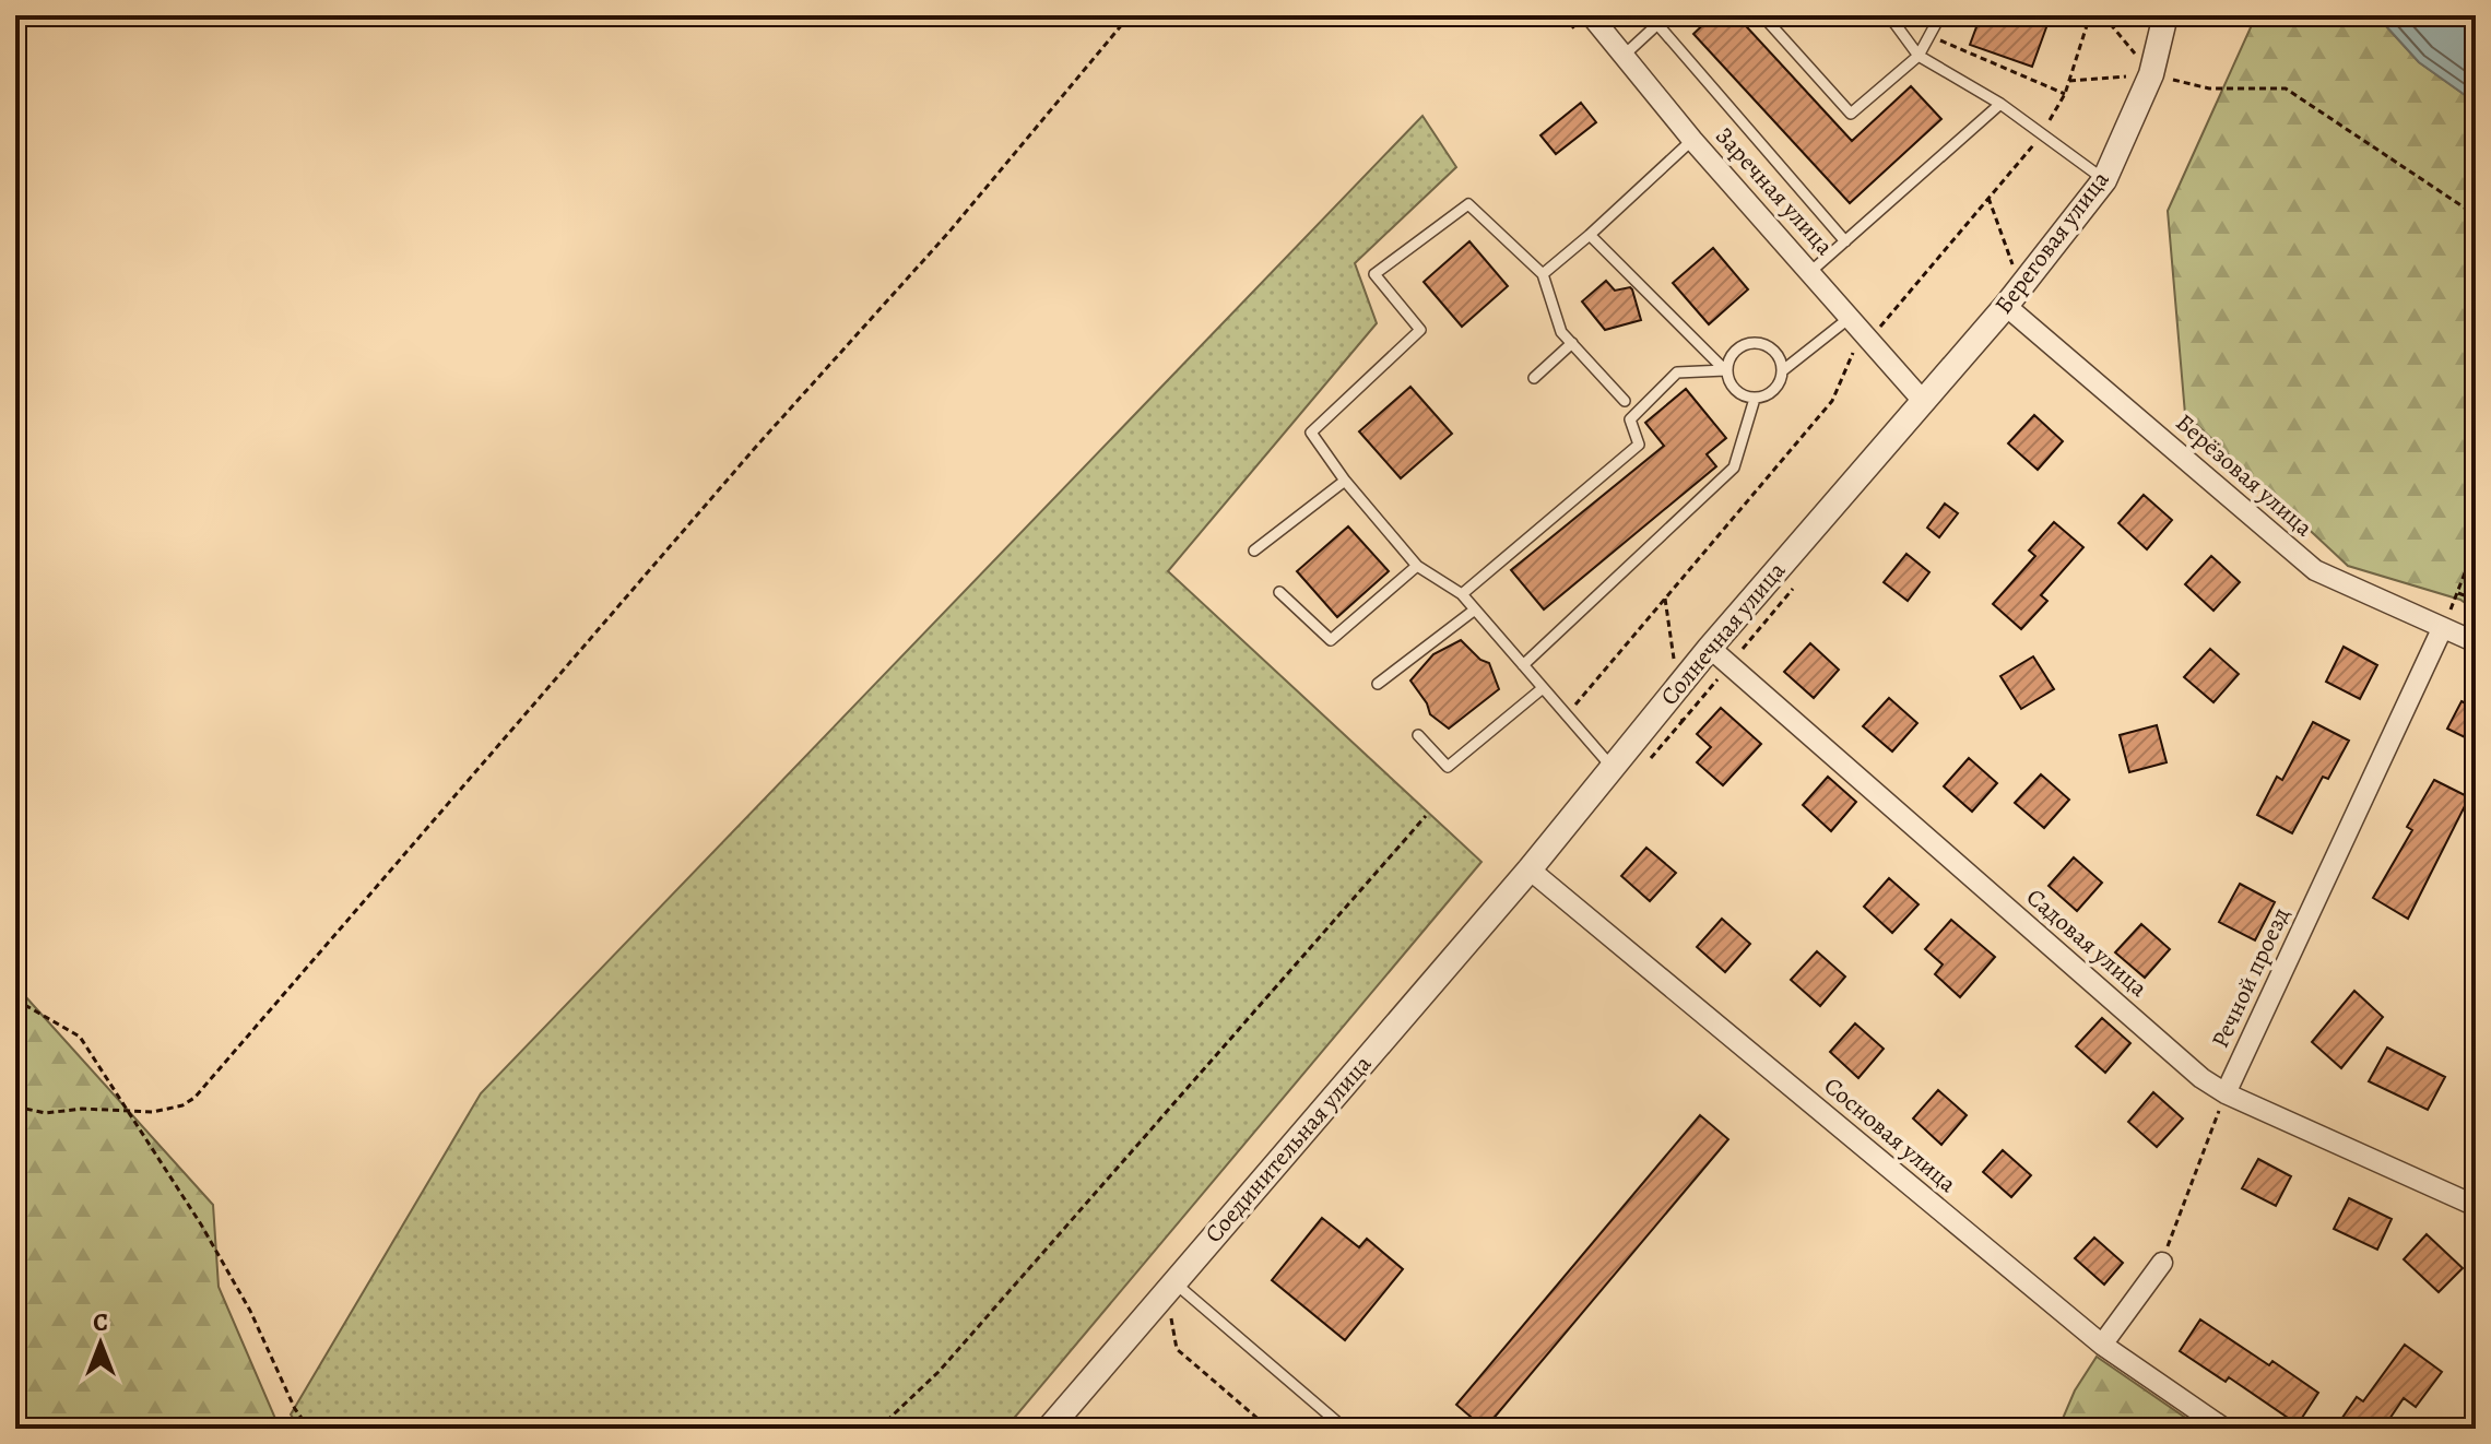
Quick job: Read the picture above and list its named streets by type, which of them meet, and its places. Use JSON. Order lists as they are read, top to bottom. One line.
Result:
{"streets":{"street":["Заречная улица","Береговая улица","Берёзовая улица","Солнечная улица","Садовая улица","Речной проезд","Сосновая улица","Соединительная улица"]},"crossings":[["Заречная улица","Береговая улица"],["Заречная улица","Солнечная улица"],["Береговая улица","Берёзовая улица"],["Береговая улица","Солнечная улица"],["Берёзовая улица","Речной проезд"],["Солнечная улица","Садовая улица"],["Солнечная улица","Сосновая улица"],["Солнечная улица","Соединительная улица"],["Садовая улица","Речной проезд"],["Сосновая улица","Соединительная улица"]],"north":"top"}
